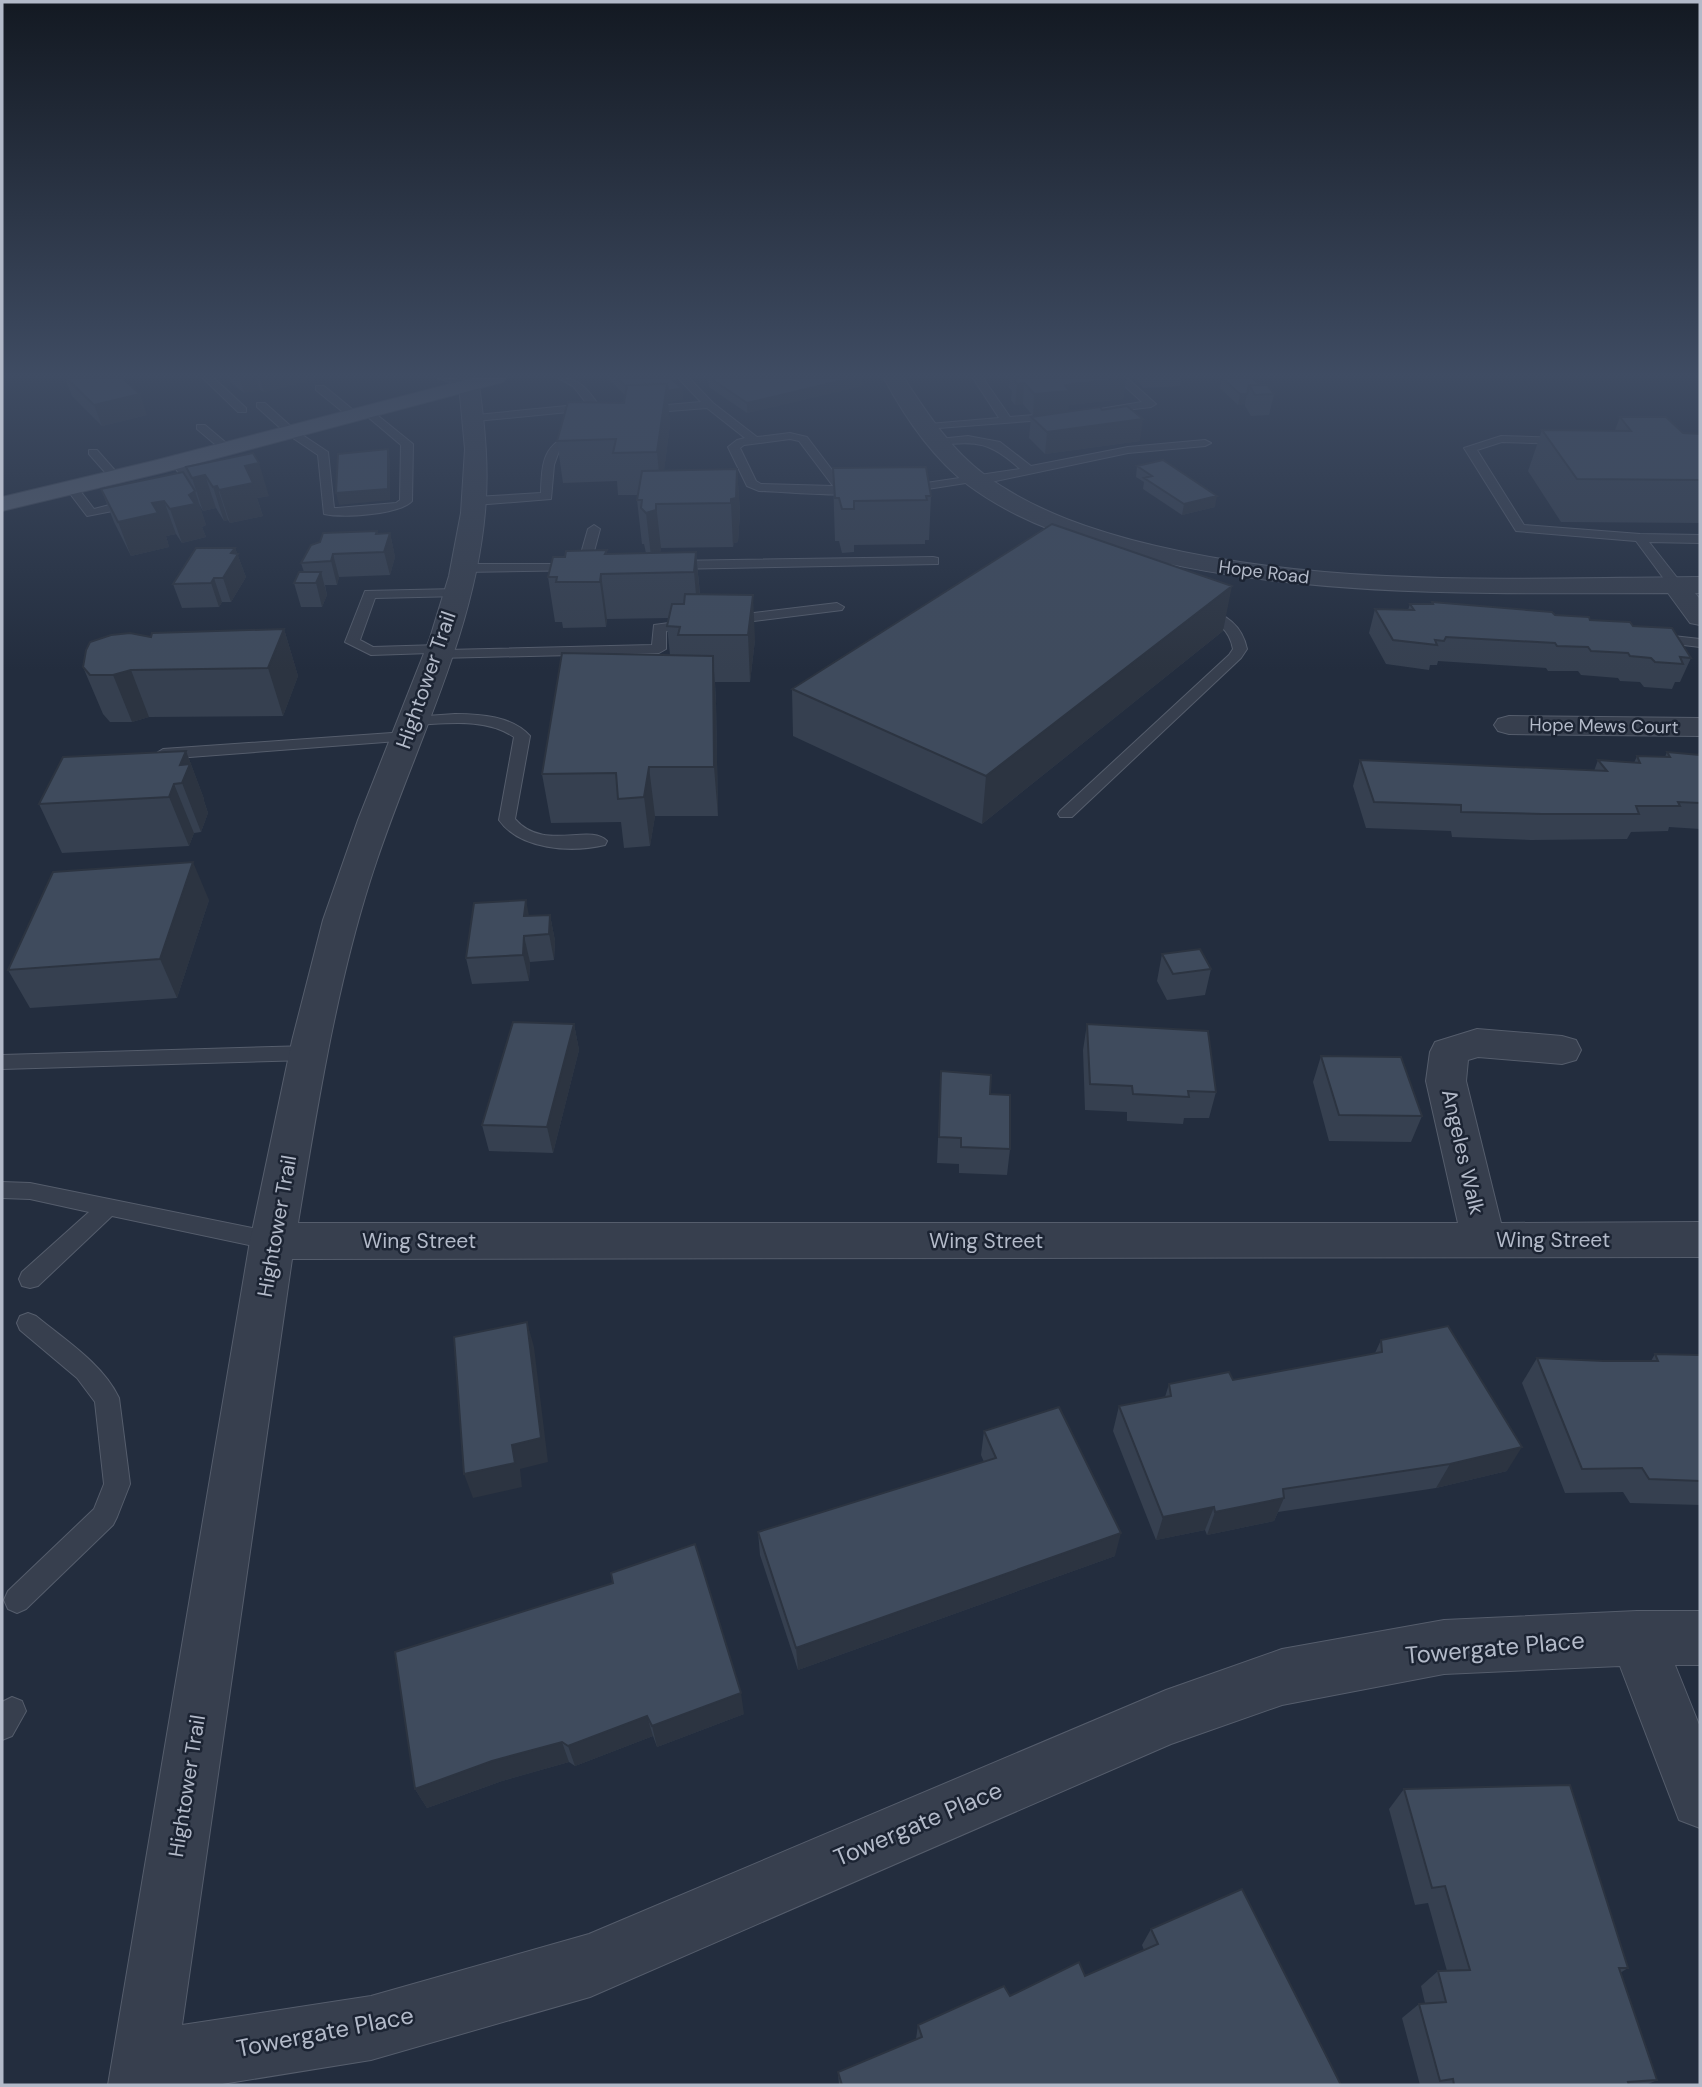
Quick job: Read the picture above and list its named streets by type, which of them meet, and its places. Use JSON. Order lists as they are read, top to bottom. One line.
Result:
{"streets":{"street":["Hope Road","Hightower Trail","Hope Mews Court","Angeles Walk","Wing Street","Towergate Place"]},"crossings":[["Hightower Trail","Wing Street"],["Hightower Trail","Towergate Place"],["Angeles Walk","Wing Street"]]}
